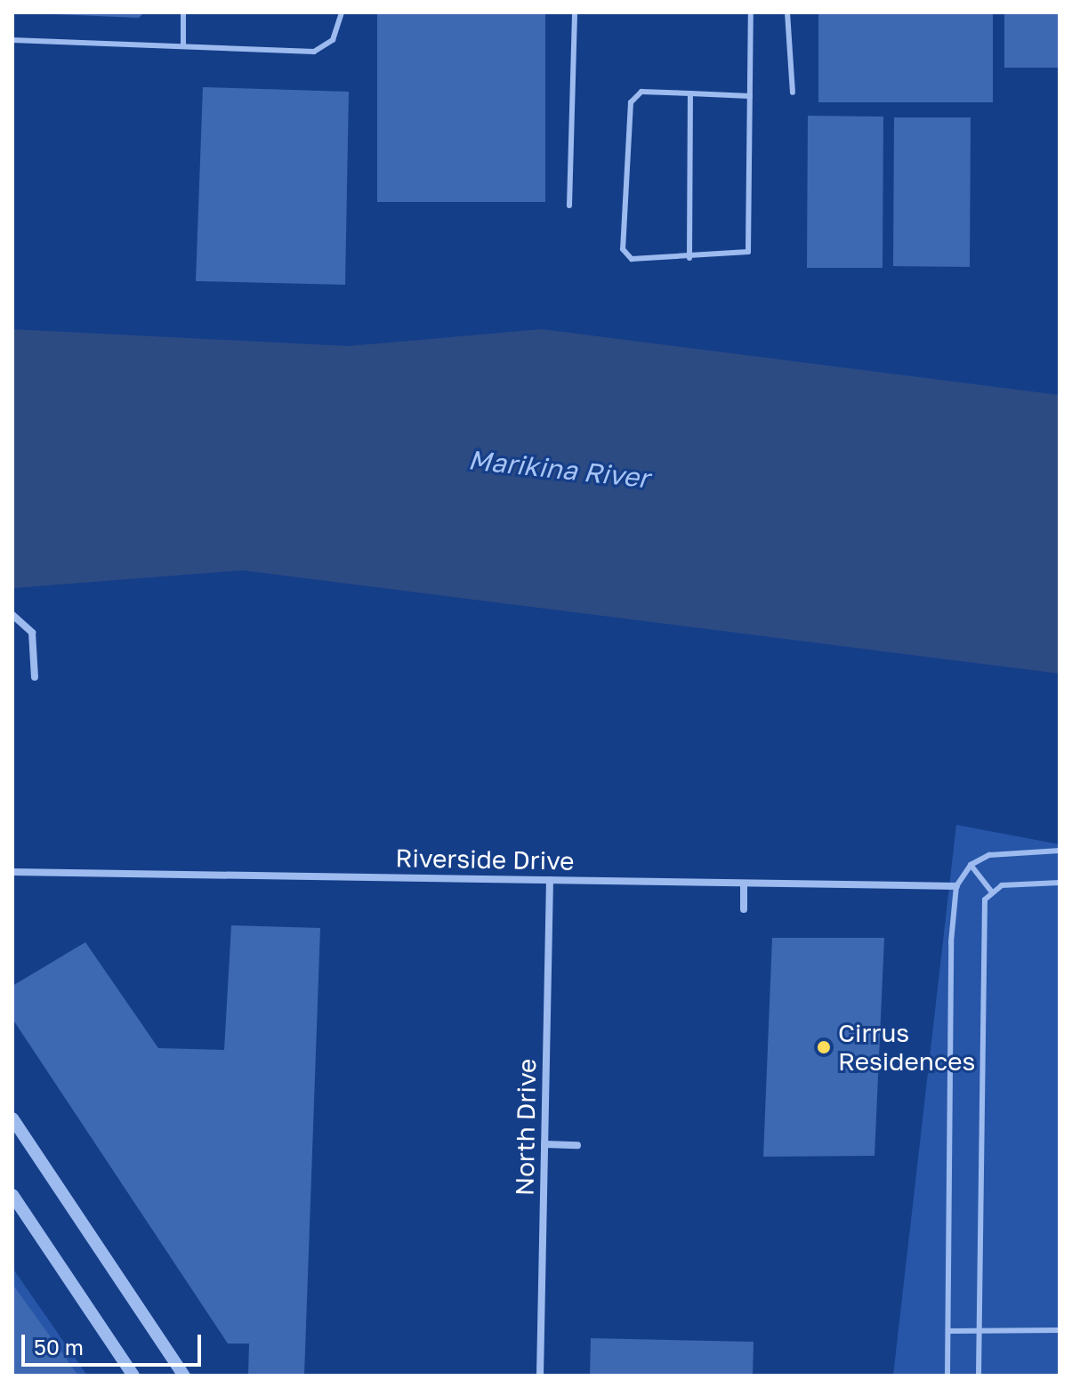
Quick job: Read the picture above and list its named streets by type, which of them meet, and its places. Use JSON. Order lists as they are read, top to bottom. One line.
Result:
{"streets":{"street":["Riverside Drive","North Drive"]},"crossings":[["Riverside Drive","North Drive"]],"water":["Marikina River"],"places":["Cirrus Residences"],"scale_bar":"50 m"}
